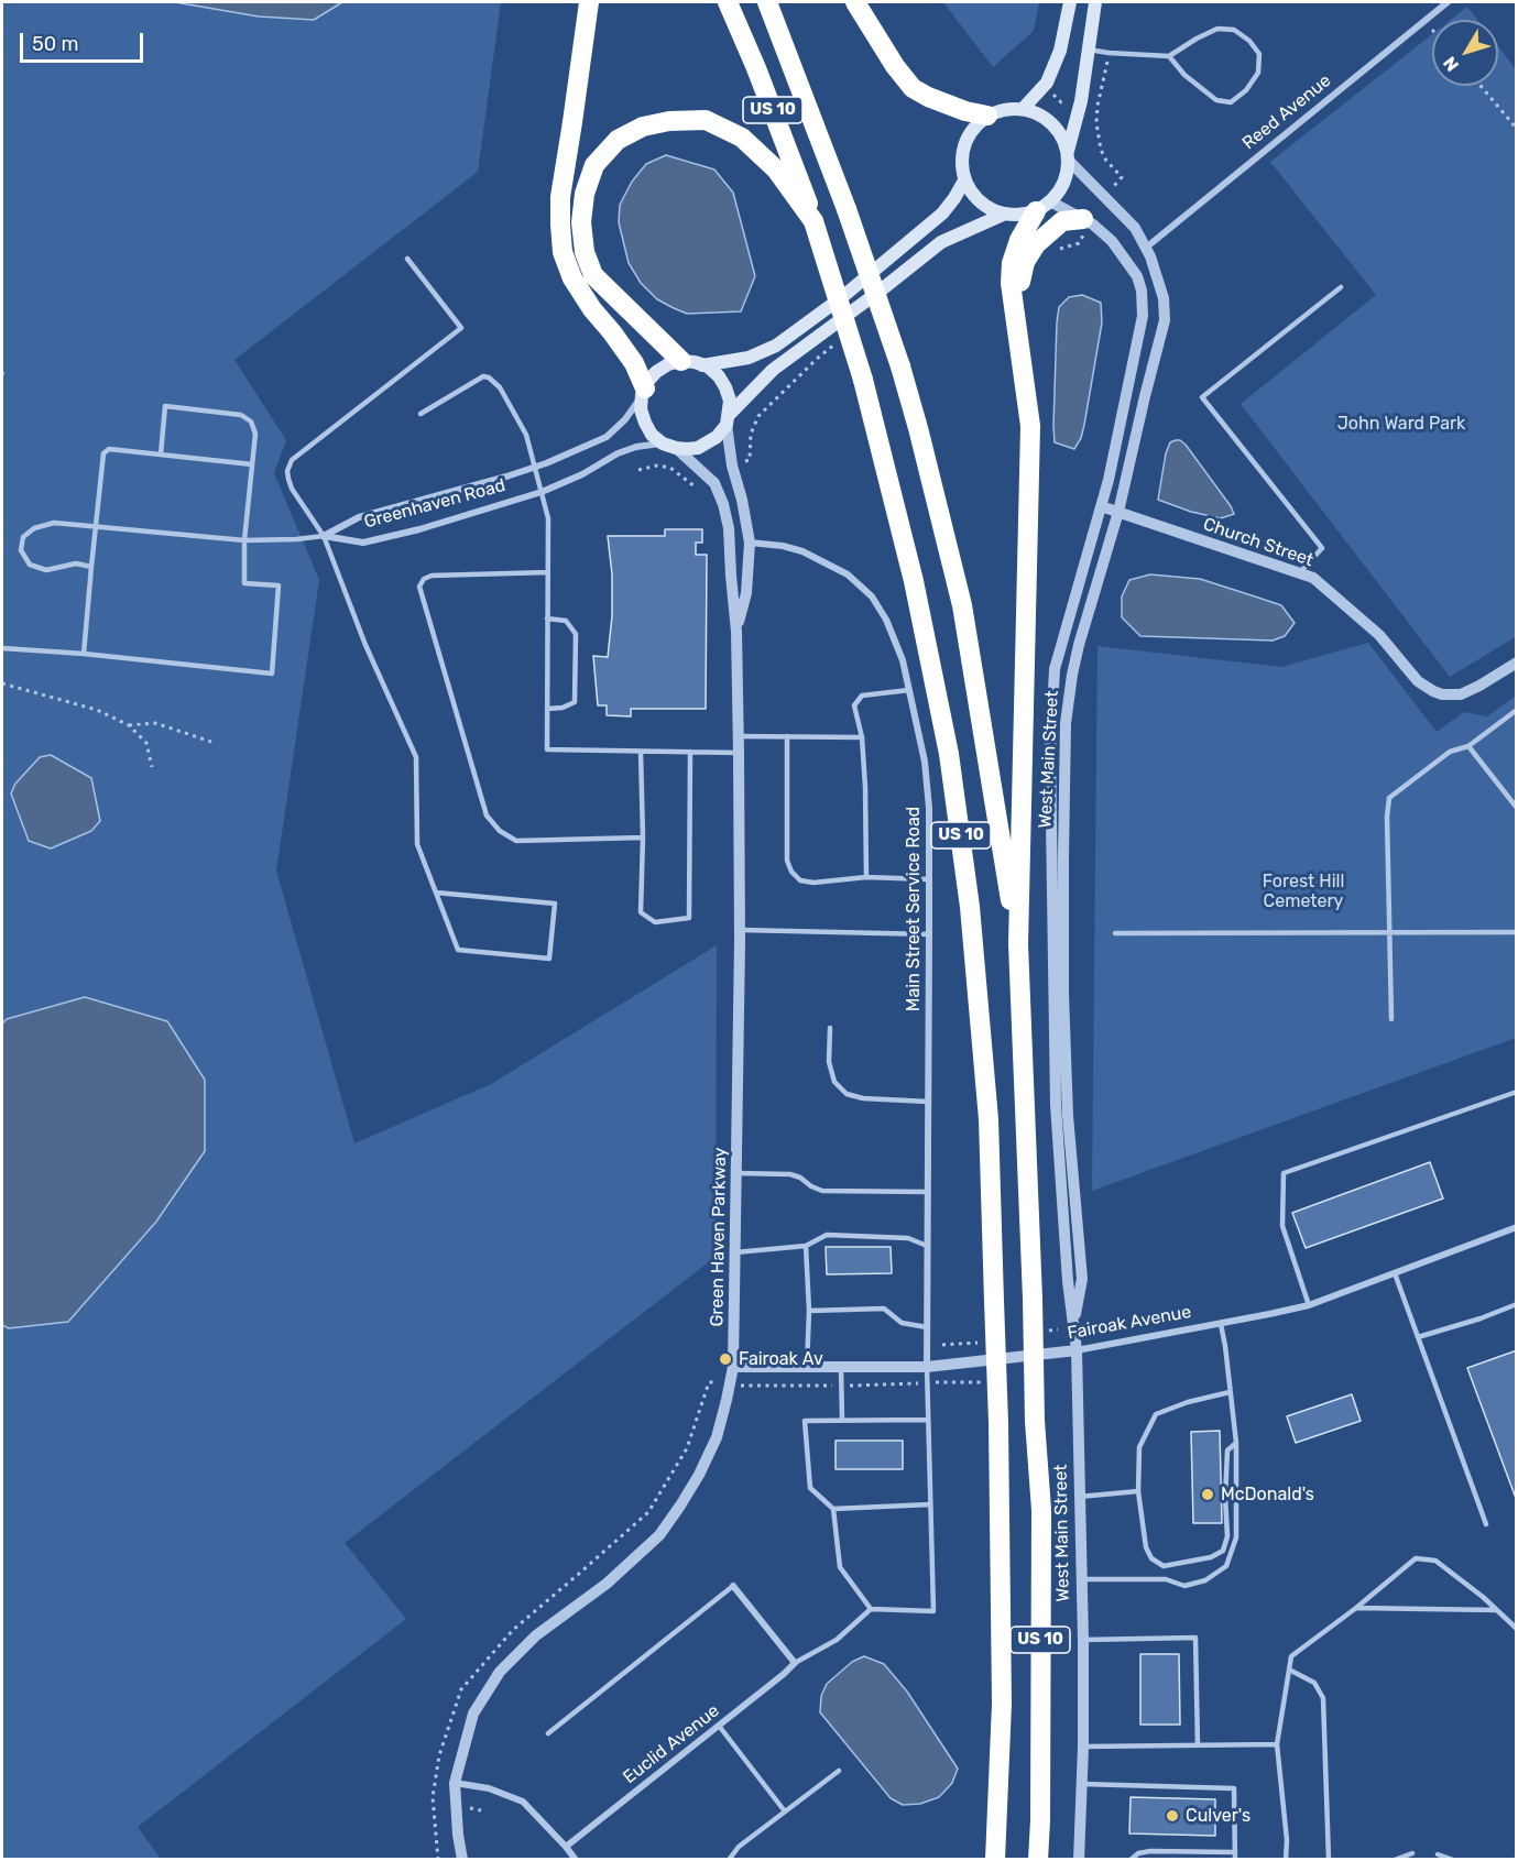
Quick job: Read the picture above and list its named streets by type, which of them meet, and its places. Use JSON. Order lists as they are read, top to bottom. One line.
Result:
{"streets":{"highway":["US 10"],"main road":["Greenhaven Road"],"street":["Reed Avenue","Church Street","West Main Street","Main Street Service Road","Green Haven Parkway","Fairoak Avenue","Euclid Avenue"]},"crossings":[["Reed Avenue","West Main Street"],["Greenhaven Road","West Main Street"],["Church Street","West Main Street"],["West Main Street","Fairoak Avenue"],["Main Street Service Road","Fairoak Avenue"],["Green Haven Parkway","Fairoak Avenue"]],"parks":["John Ward Park","Forest Hill Cemetery"],"places":["Fairoak Av","McDonald's","Culver's"],"scale_bar":"50 m","north":"bottom left"}
